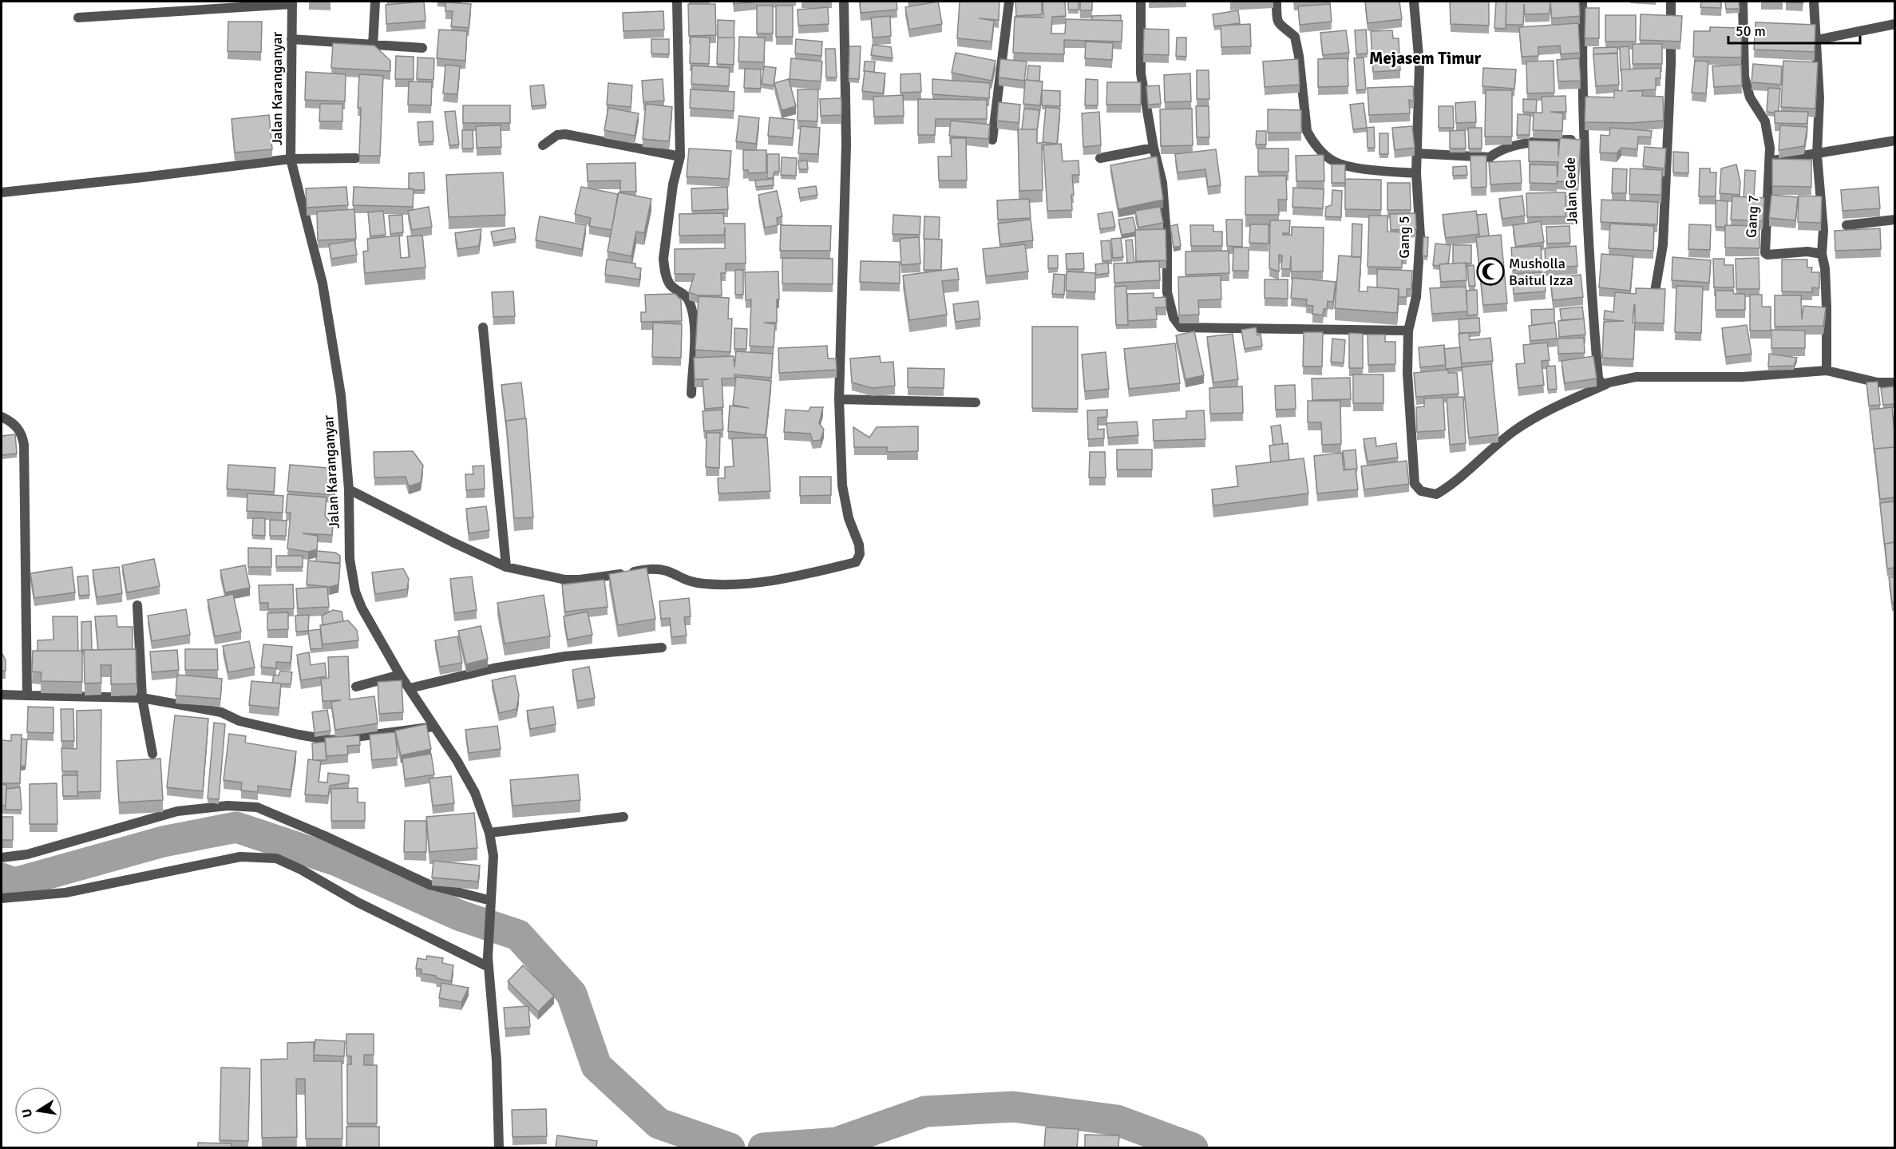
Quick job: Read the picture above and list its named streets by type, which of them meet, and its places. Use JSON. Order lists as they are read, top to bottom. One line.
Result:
{"streets":{"street":["Jalan Karanganyar","Jalan Gede","Gang 7","Gang 5"]},"crossings":[["Jalan Gede","Gang 5"]],"districts":["Mejasem Timur"],"places":{"mosque":["Musholla Baitul Izza"]},"scale_bar":"50 m","north":"left"}
